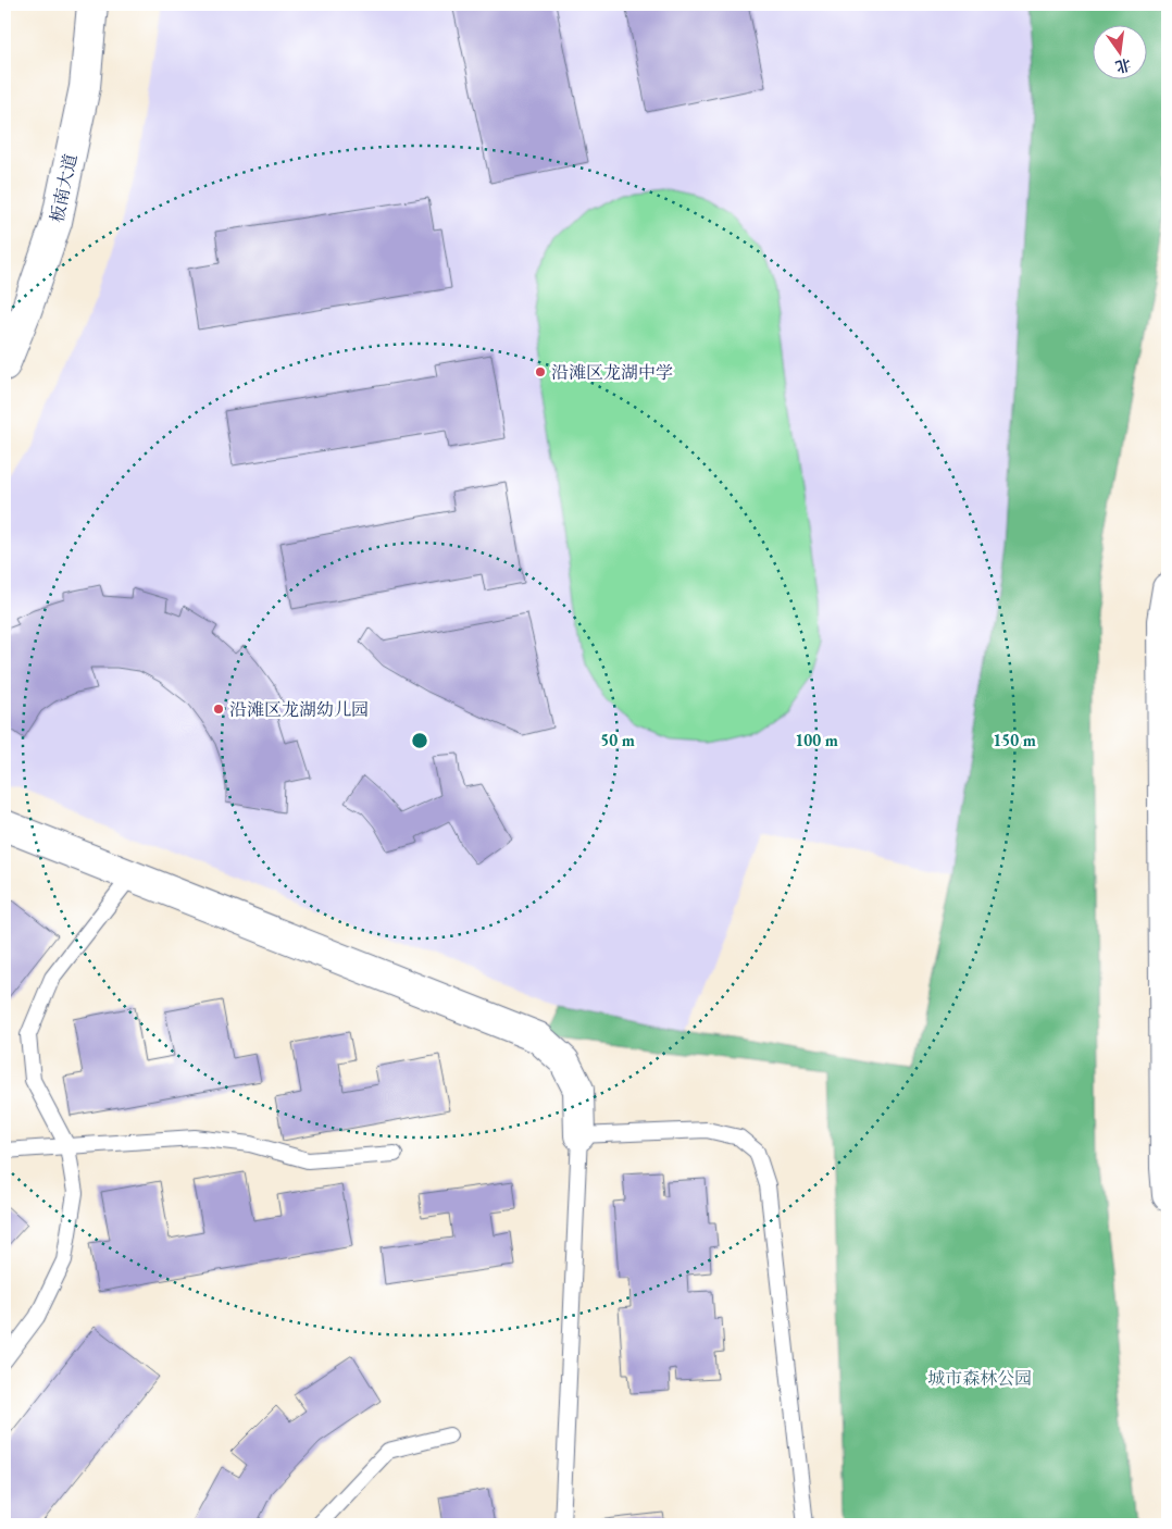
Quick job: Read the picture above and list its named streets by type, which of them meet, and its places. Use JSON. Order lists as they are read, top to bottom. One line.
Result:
{"streets":{"main road":["板南大道"]},"parks":["城市森林公园"],"places":["沿滩区龙湖中学","沿滩区龙湖幼儿园"],"north":"bottom","rings":["50 m","100 m","150 m"]}
